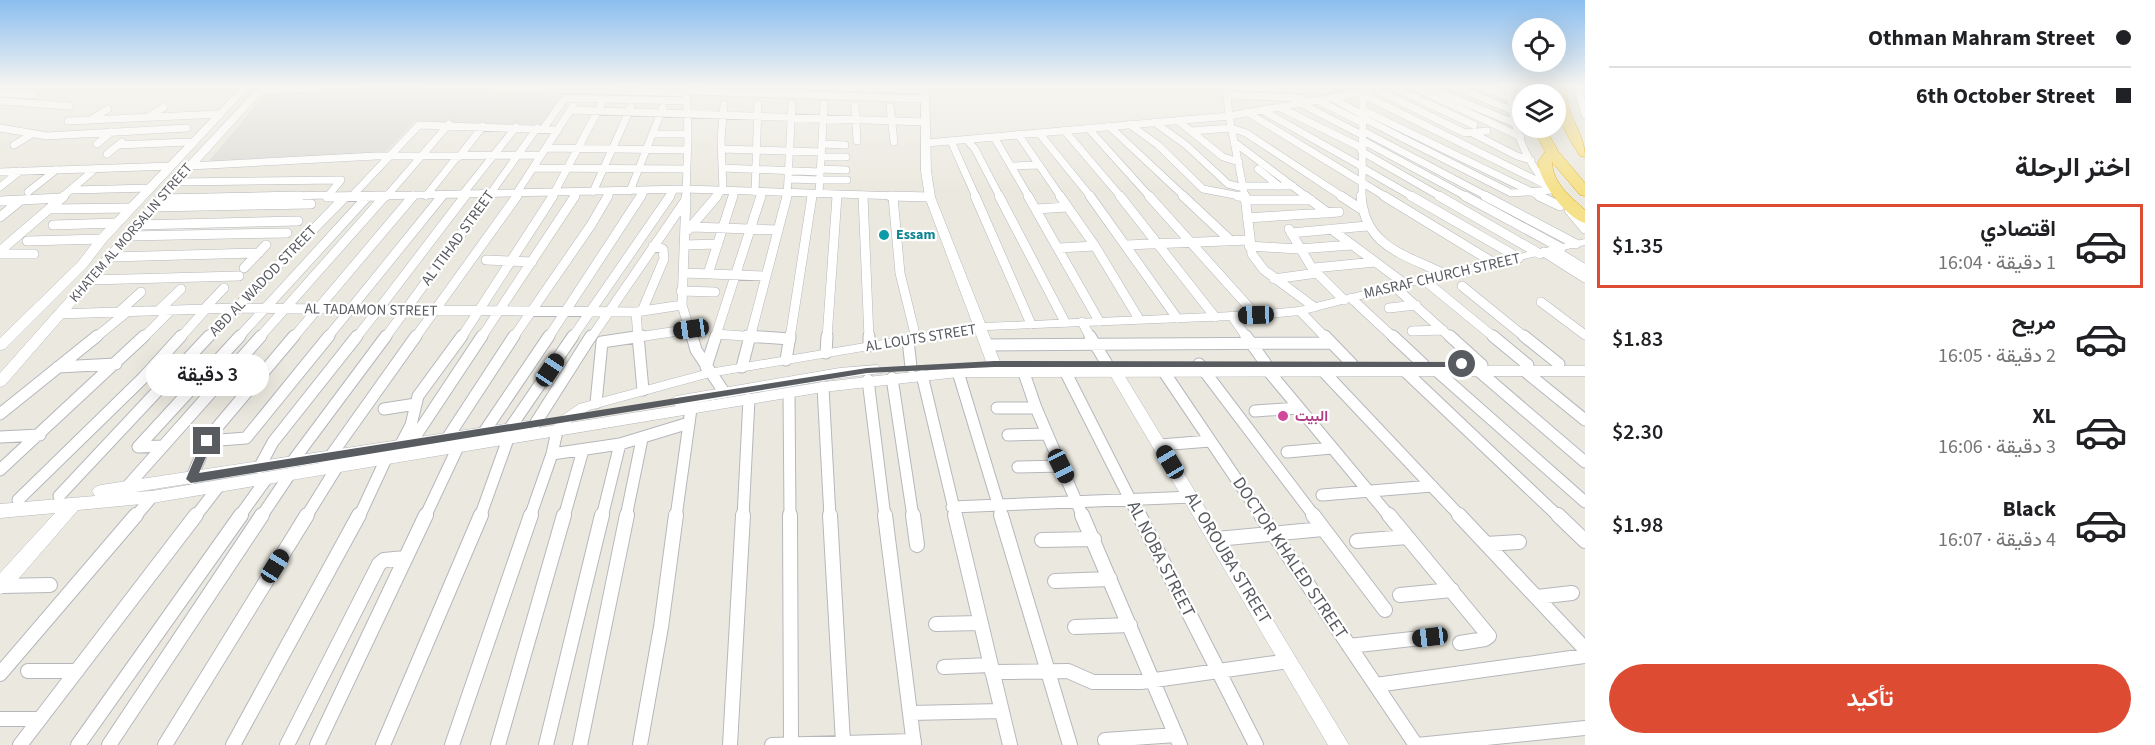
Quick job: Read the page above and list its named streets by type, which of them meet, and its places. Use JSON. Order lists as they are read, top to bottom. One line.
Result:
{"streets":{"main road":["KHATEM AL MORSALIN STREET"],"street":["AL ITIHAD STREET","MASRAF CHURCH STREET","ABD AL WADOD STREET","AL TADAMON STREET","AL LOUTS STREET","AL OROUBA STREET","DOCTOR KHALED STREET","AL NOBA STREET"]},"crossings":[["KHATEM AL MORSALIN STREET","AL TADAMON STREET"],["AL ITIHAD STREET","AL TADAMON STREET"],["MASRAF CHURCH STREET","AL LOUTS STREET"],["ABD AL WADOD STREET","AL TADAMON STREET"]],"places":["Essam","البيت"],"page":{"banner":["Othman Mahram Street","6th October Street"],"heading":"اختر الرحلة","list":[{"name":"اقتصادي","note":"1 دقيقة · 16:04","value":"$1.35"},{"name":"مريح","note":"2 دقيقة · 16:05","value":"$1.83"},{"name":"XL","note":"3 دقيقة · 16:06","value":"$2.30"},{"name":"Black","note":"4 دقيقة · 16:07","value":"$1.98"}],"bubble":"3 دقيقة","buttons":"تأكيد"}}
